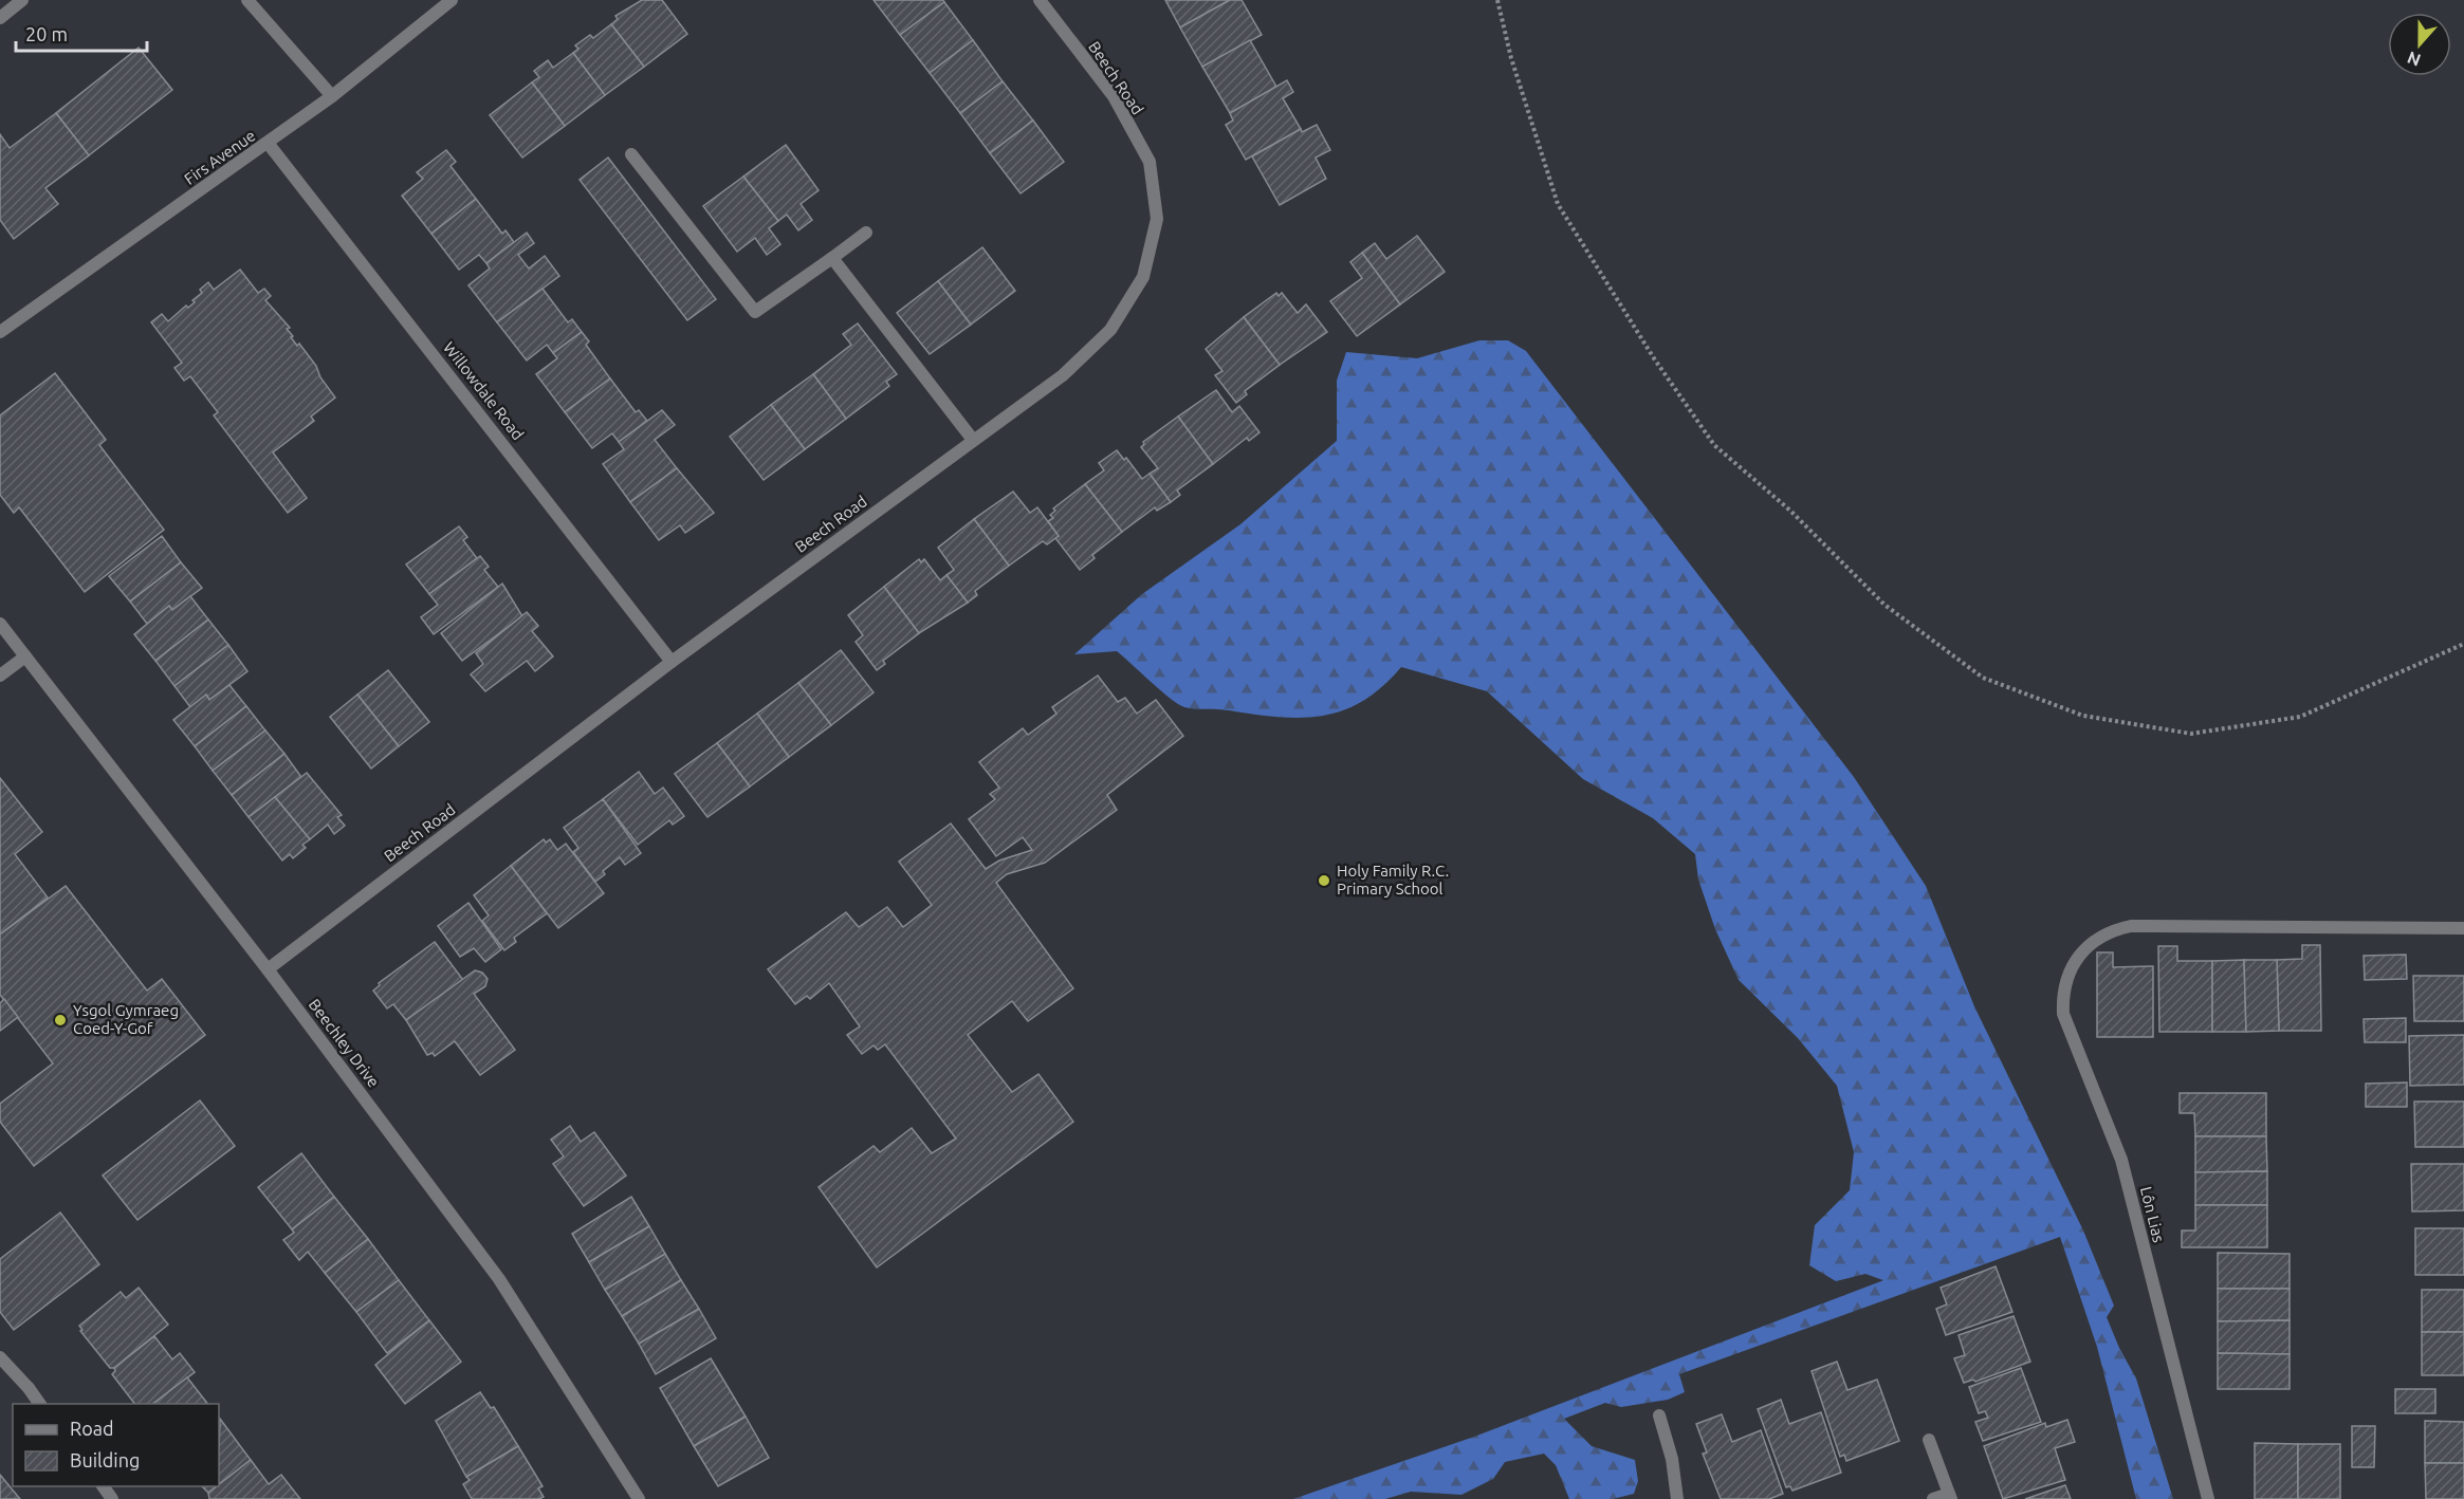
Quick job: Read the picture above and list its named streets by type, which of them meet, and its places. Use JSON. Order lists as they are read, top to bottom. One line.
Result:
{"streets":{"street":["Beech Road","Firs Avenue","Willowdale Road","Beechley Drive","Lôn Lias"]},"crossings":[["Beech Road","Willowdale Road"],["Beech Road","Beechley Drive"],["Firs Avenue","Willowdale Road"]],"places":["Holy Family R.C. Primary School","Ysgol Gymraeg Coed-Y-Gof"],"legend":["Road","Building"],"scale_bar":"20 m","north":"bottom"}
